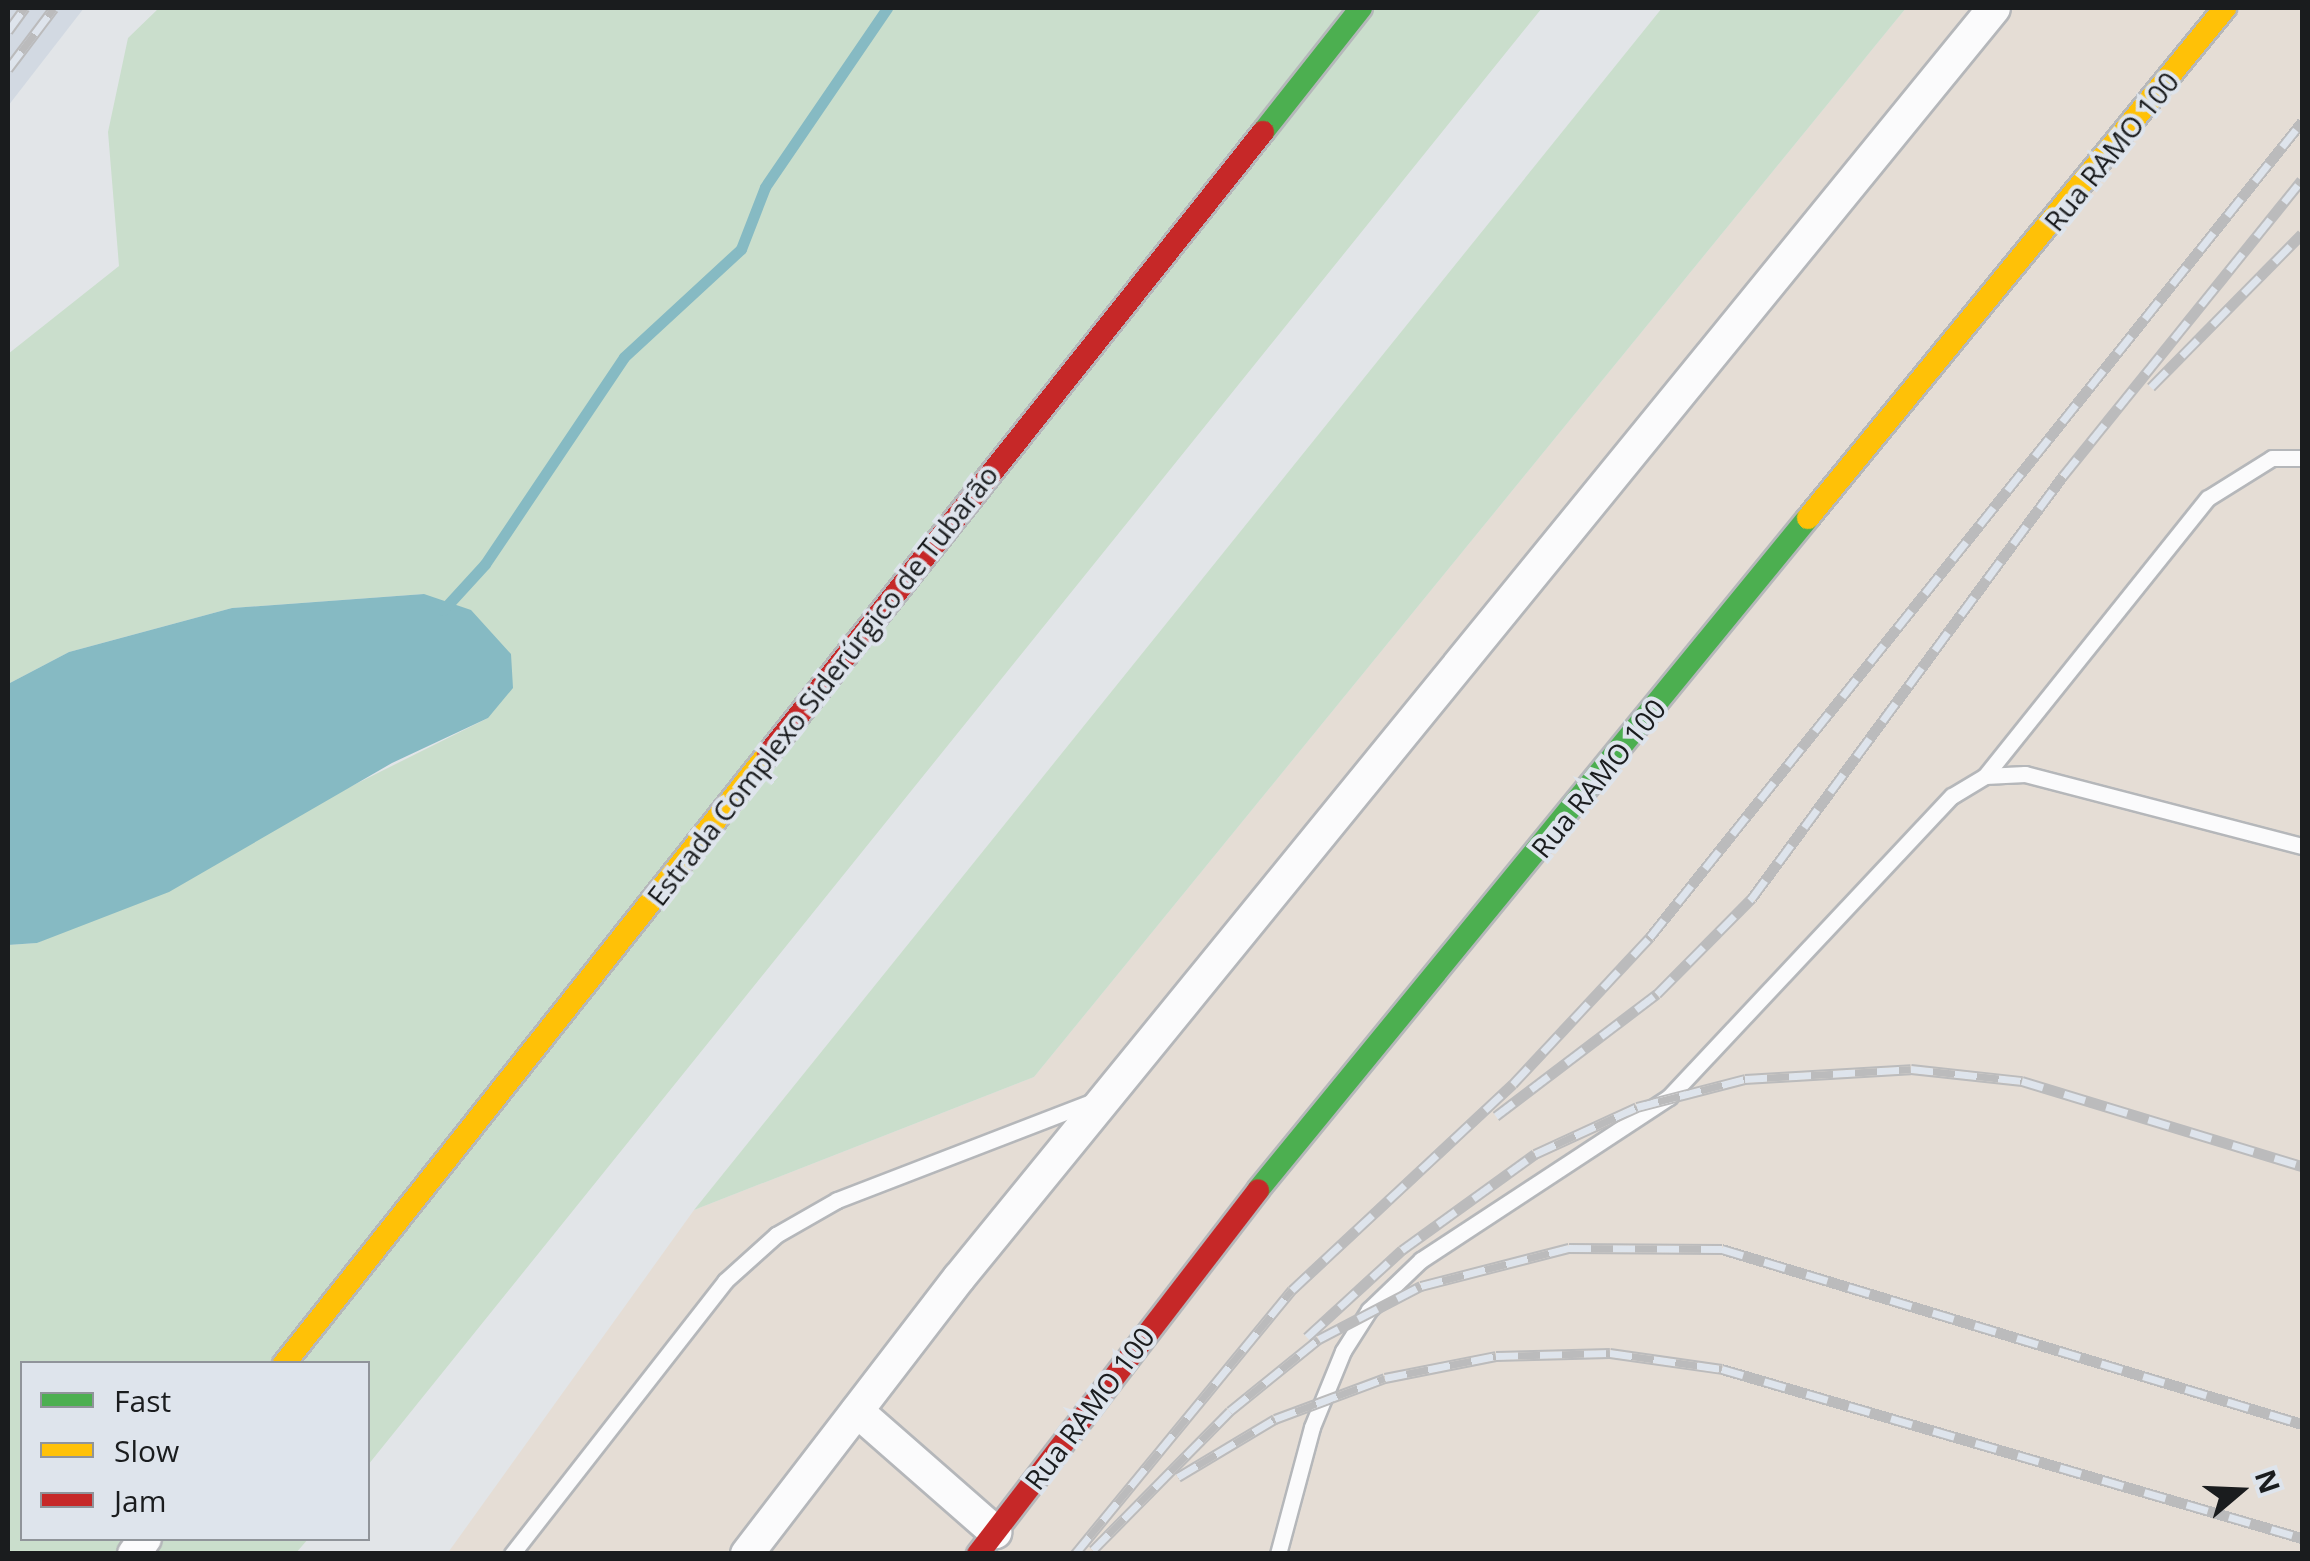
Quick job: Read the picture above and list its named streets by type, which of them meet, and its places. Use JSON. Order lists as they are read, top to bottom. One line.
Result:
{"streets":{"street":["Rua RAMO 100","Estrada Complexo Siderúrgico de Tubarão"]},"legend":["Fast","Slow","Jam"],"north":"right"}
